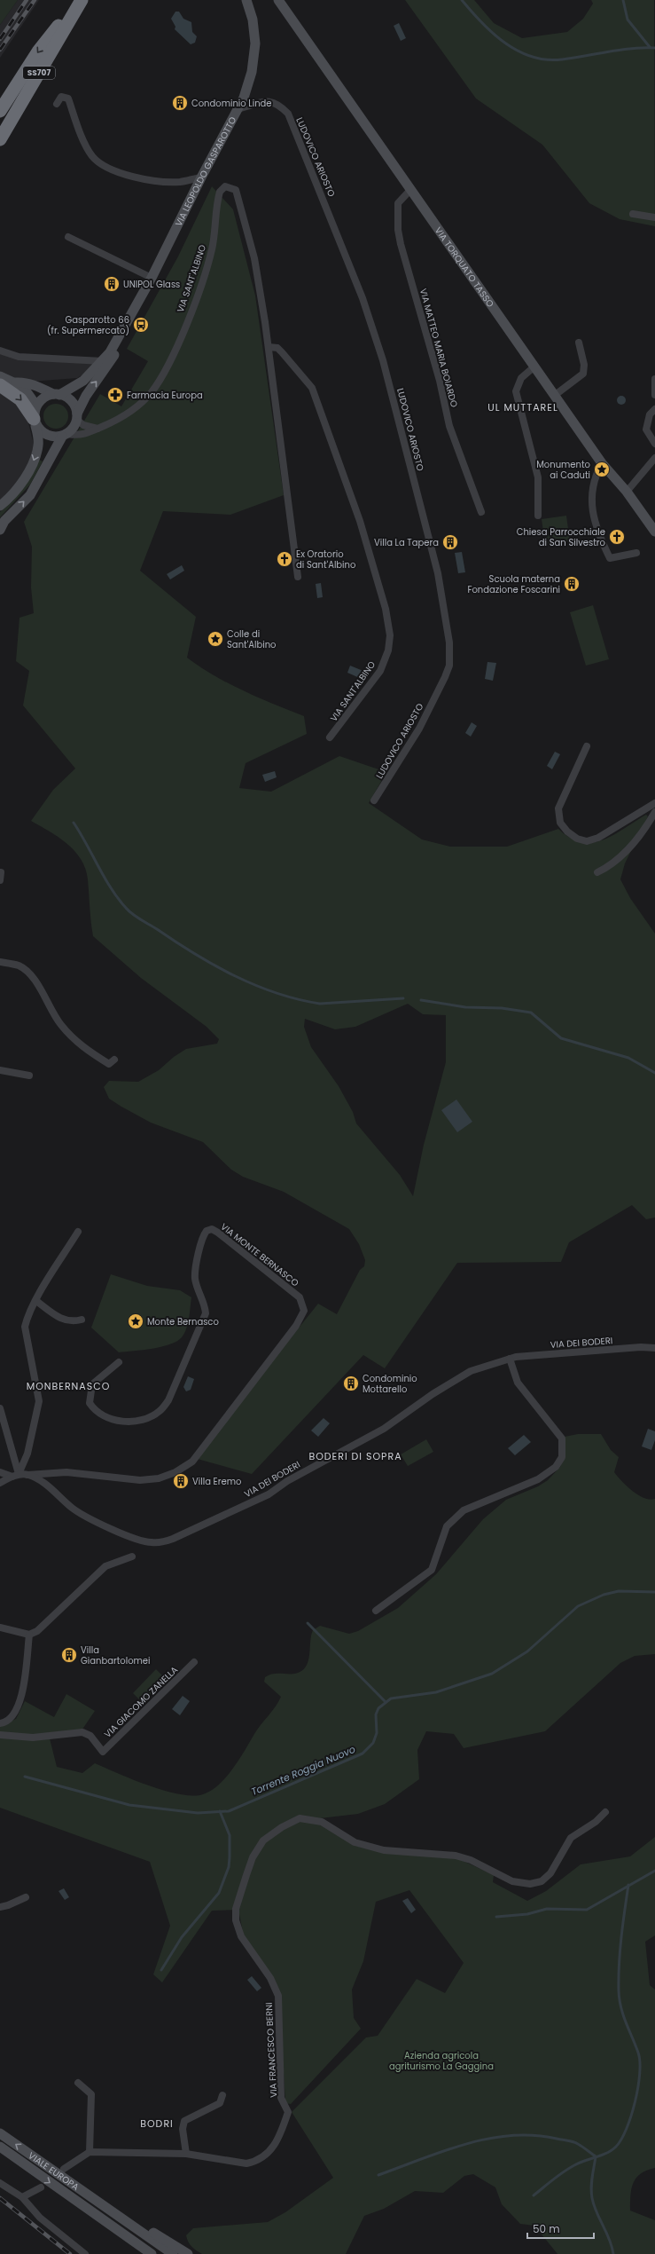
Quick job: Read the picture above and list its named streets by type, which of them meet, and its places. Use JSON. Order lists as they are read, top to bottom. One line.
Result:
{"streets":{"highway":["SS707"],"street":["LUDOVICO ARIOSTO","VIA LEOPOLDO GASPAROTTO","VIA TORQUATO TASSO","VIA SANT'ALBINO","VIA MATTEO MARIA BOIARDO","VIA MONTE BERNASCO","VIA DEI BODERI","VIA GIACOMO ZANELLA","VIA FRANCESCO BERNI","VIALE EUROPA"]},"crossings":[["LUDOVICO ARIOSTO","VIA LEOPOLDO GASPAROTTO"],["VIA LEOPOLDO GASPAROTTO","VIA SANT'ALBINO"],["VIA TORQUATO TASSO","VIA MATTEO MARIA BOIARDO"],["VIA MONTE BERNASCO","VIA DEI BODERI"]],"districts":["UL MUTTAREL","MONBERNASCO","BODERI DI SOPRA","BODRI"],"water":["Torrente Roggia Nuovo"],"parks":["Azienda agricola agriturismo La Gaggina"],"places":{"building":["Condominio Linde","UNIPOL Glass","Villa La Tapera","Scuola materna Fondazione Foscarini","Condominio Mottarello","Villa Eremo","Villa Gianbartolomei"],"bus stop":["Gasparotto 66 (fr. Supermercato)"],"pharmacy":["Farmacia Europa"],"place":["Monumento ai Caduti","Colle di Sant'Albino","Monte Bernasco"],"church":["Chiesa Parrocchiale di San Silvestro","Ex Oratorio di Sant'Albino"]},"scale_bar":"50 m"}
